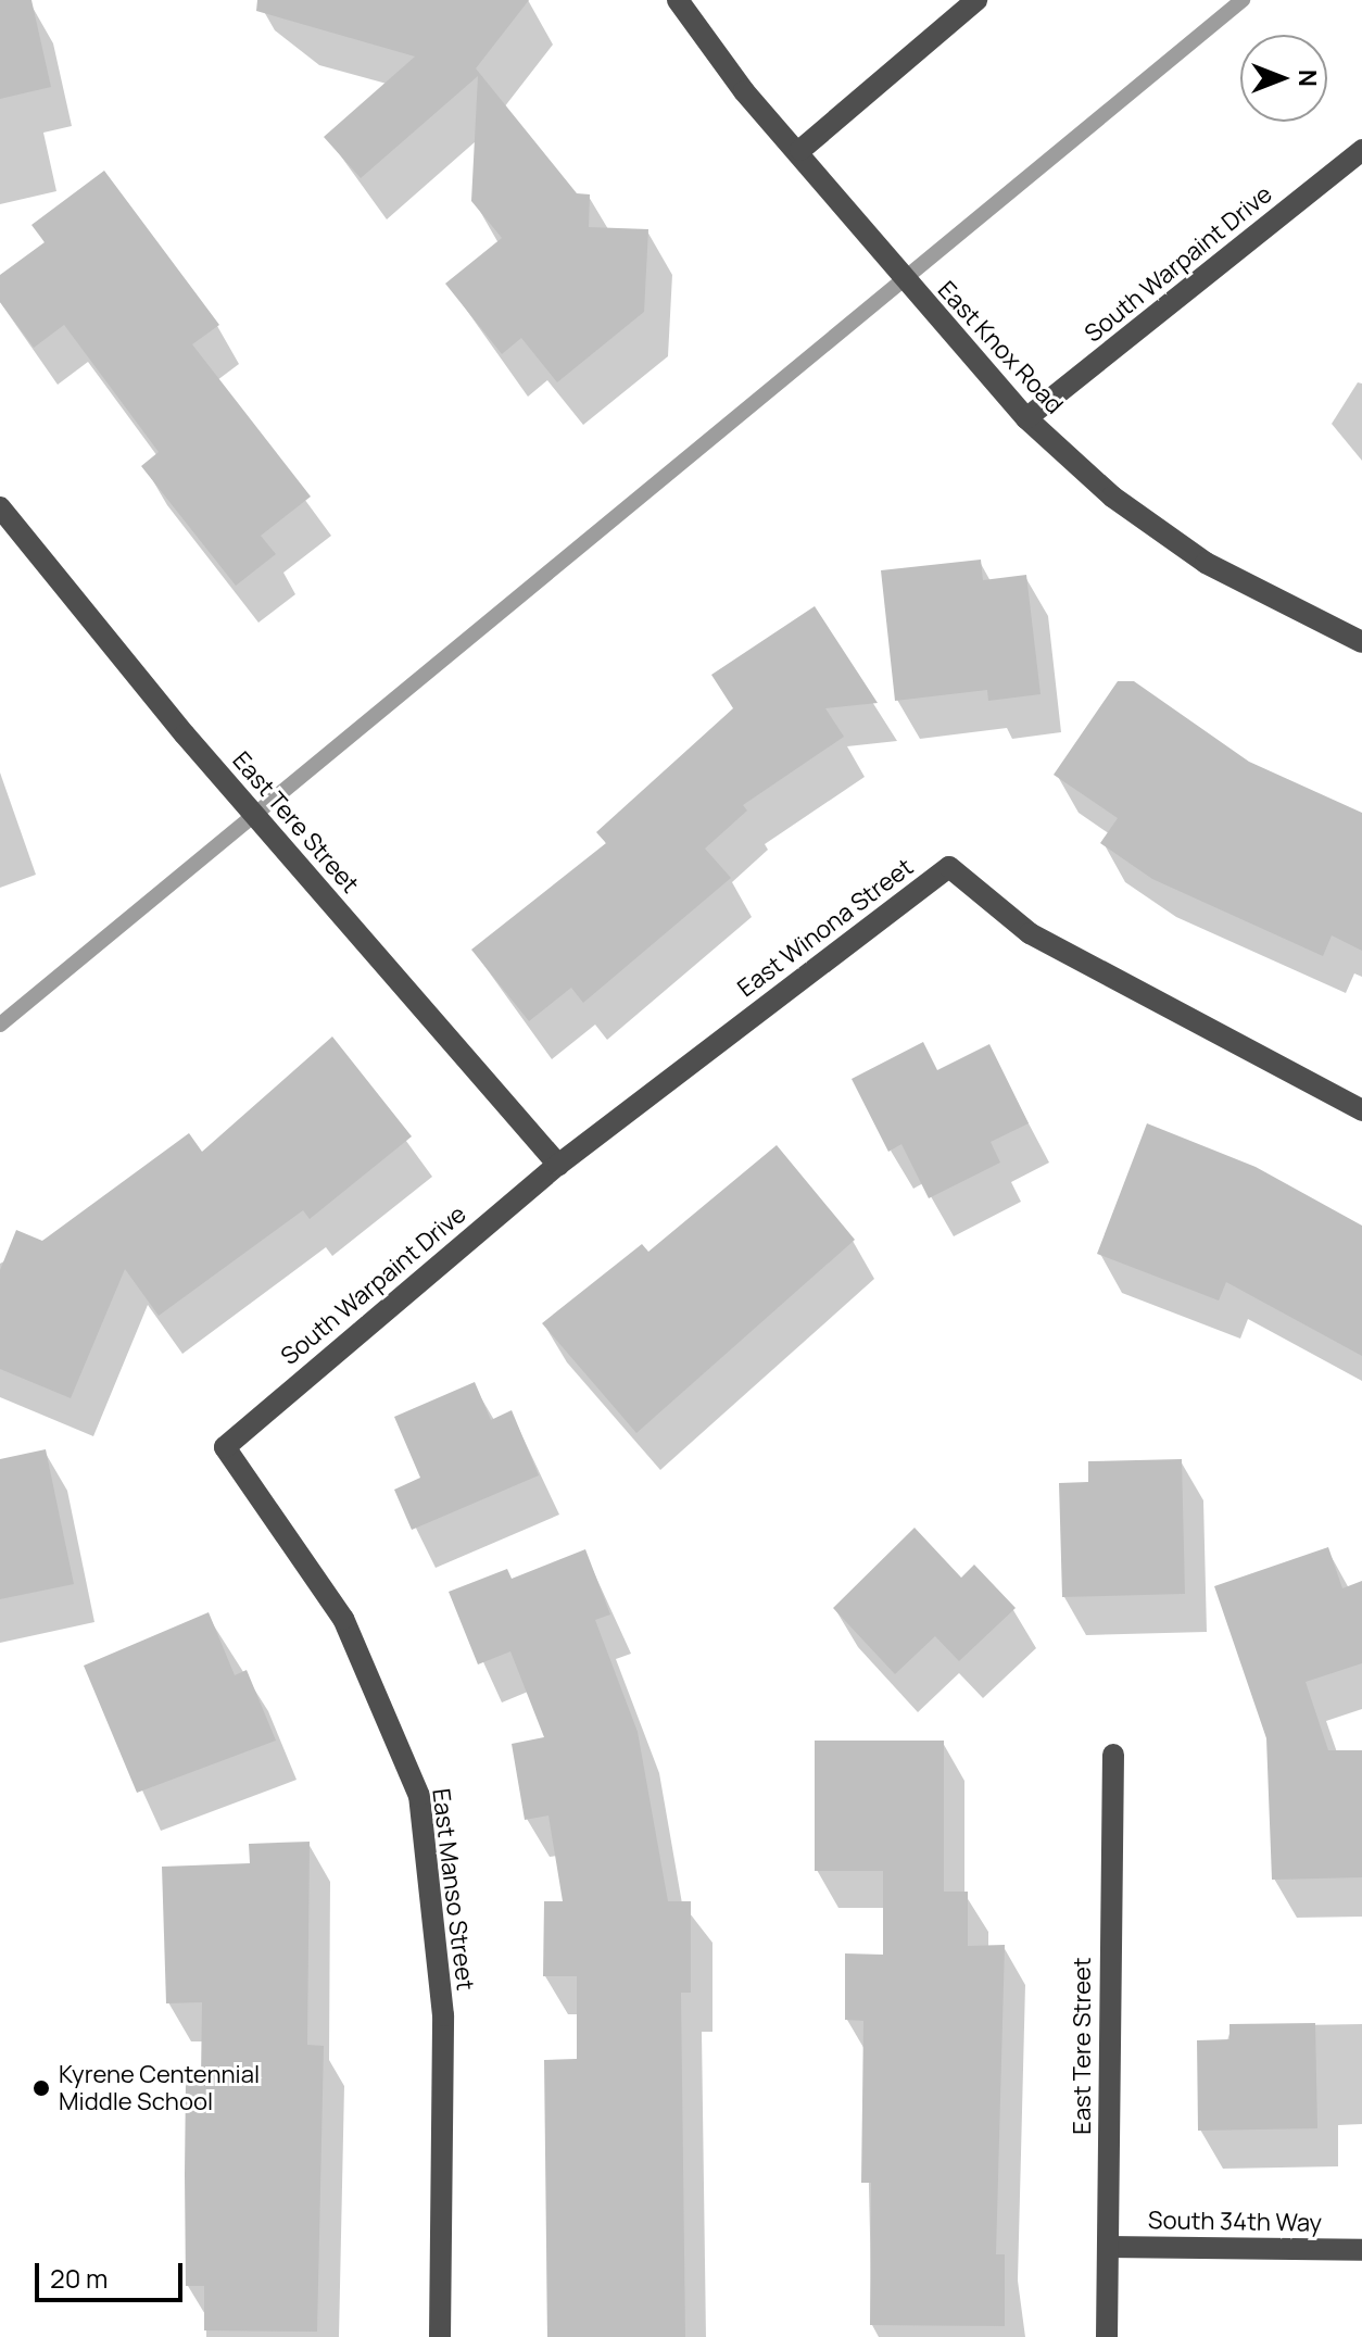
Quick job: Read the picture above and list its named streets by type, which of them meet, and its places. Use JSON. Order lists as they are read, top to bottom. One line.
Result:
{"streets":{"street":["South Warpaint Drive","East Knox Road","East Tere Street","East Winona Street","East Manso Street","South 34th Way"]},"crossings":[["South Warpaint Drive","East Knox Road"],["South Warpaint Drive","East Tere Street"],["South Warpaint Drive","East Winona Street"],["South Warpaint Drive","East Manso Street"],["East Tere Street","East Winona Street"],["East Tere Street","South 34th Way"]],"places":["Kyrene Centennial Middle School"],"scale_bar":"20 m","north":"right"}
